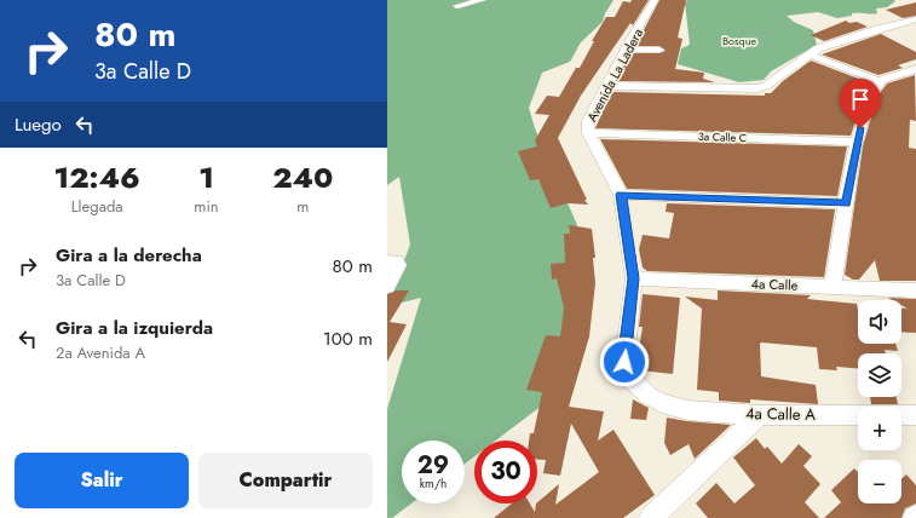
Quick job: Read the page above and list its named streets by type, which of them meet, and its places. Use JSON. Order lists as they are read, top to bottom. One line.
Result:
{"streets":{"street":["Avenida La Ladera","3a Calle C","4a Calle","4a Calle A"]},"crossings":[["Avenida La Ladera","3a Calle C"],["Avenida La Ladera","4a Calle"],["Avenida La Ladera","4a Calle A"]],"parks":["Bosque"],"page":{"turn":["80 m","3a Calle D"],"then":"Luego","eta":["12:46","Llegada","1","min","240","m"],"list":[{"name":"Gira a la derecha","note":"3a Calle D","value":"80 m"},{"name":"Gira a la izquierda","note":"2a Avenida A","value":"100 m"}],"map_buttons":["+","−"],"speed":"29 km/h","limit":"30","buttons":["Salir","Compartir"]}}
